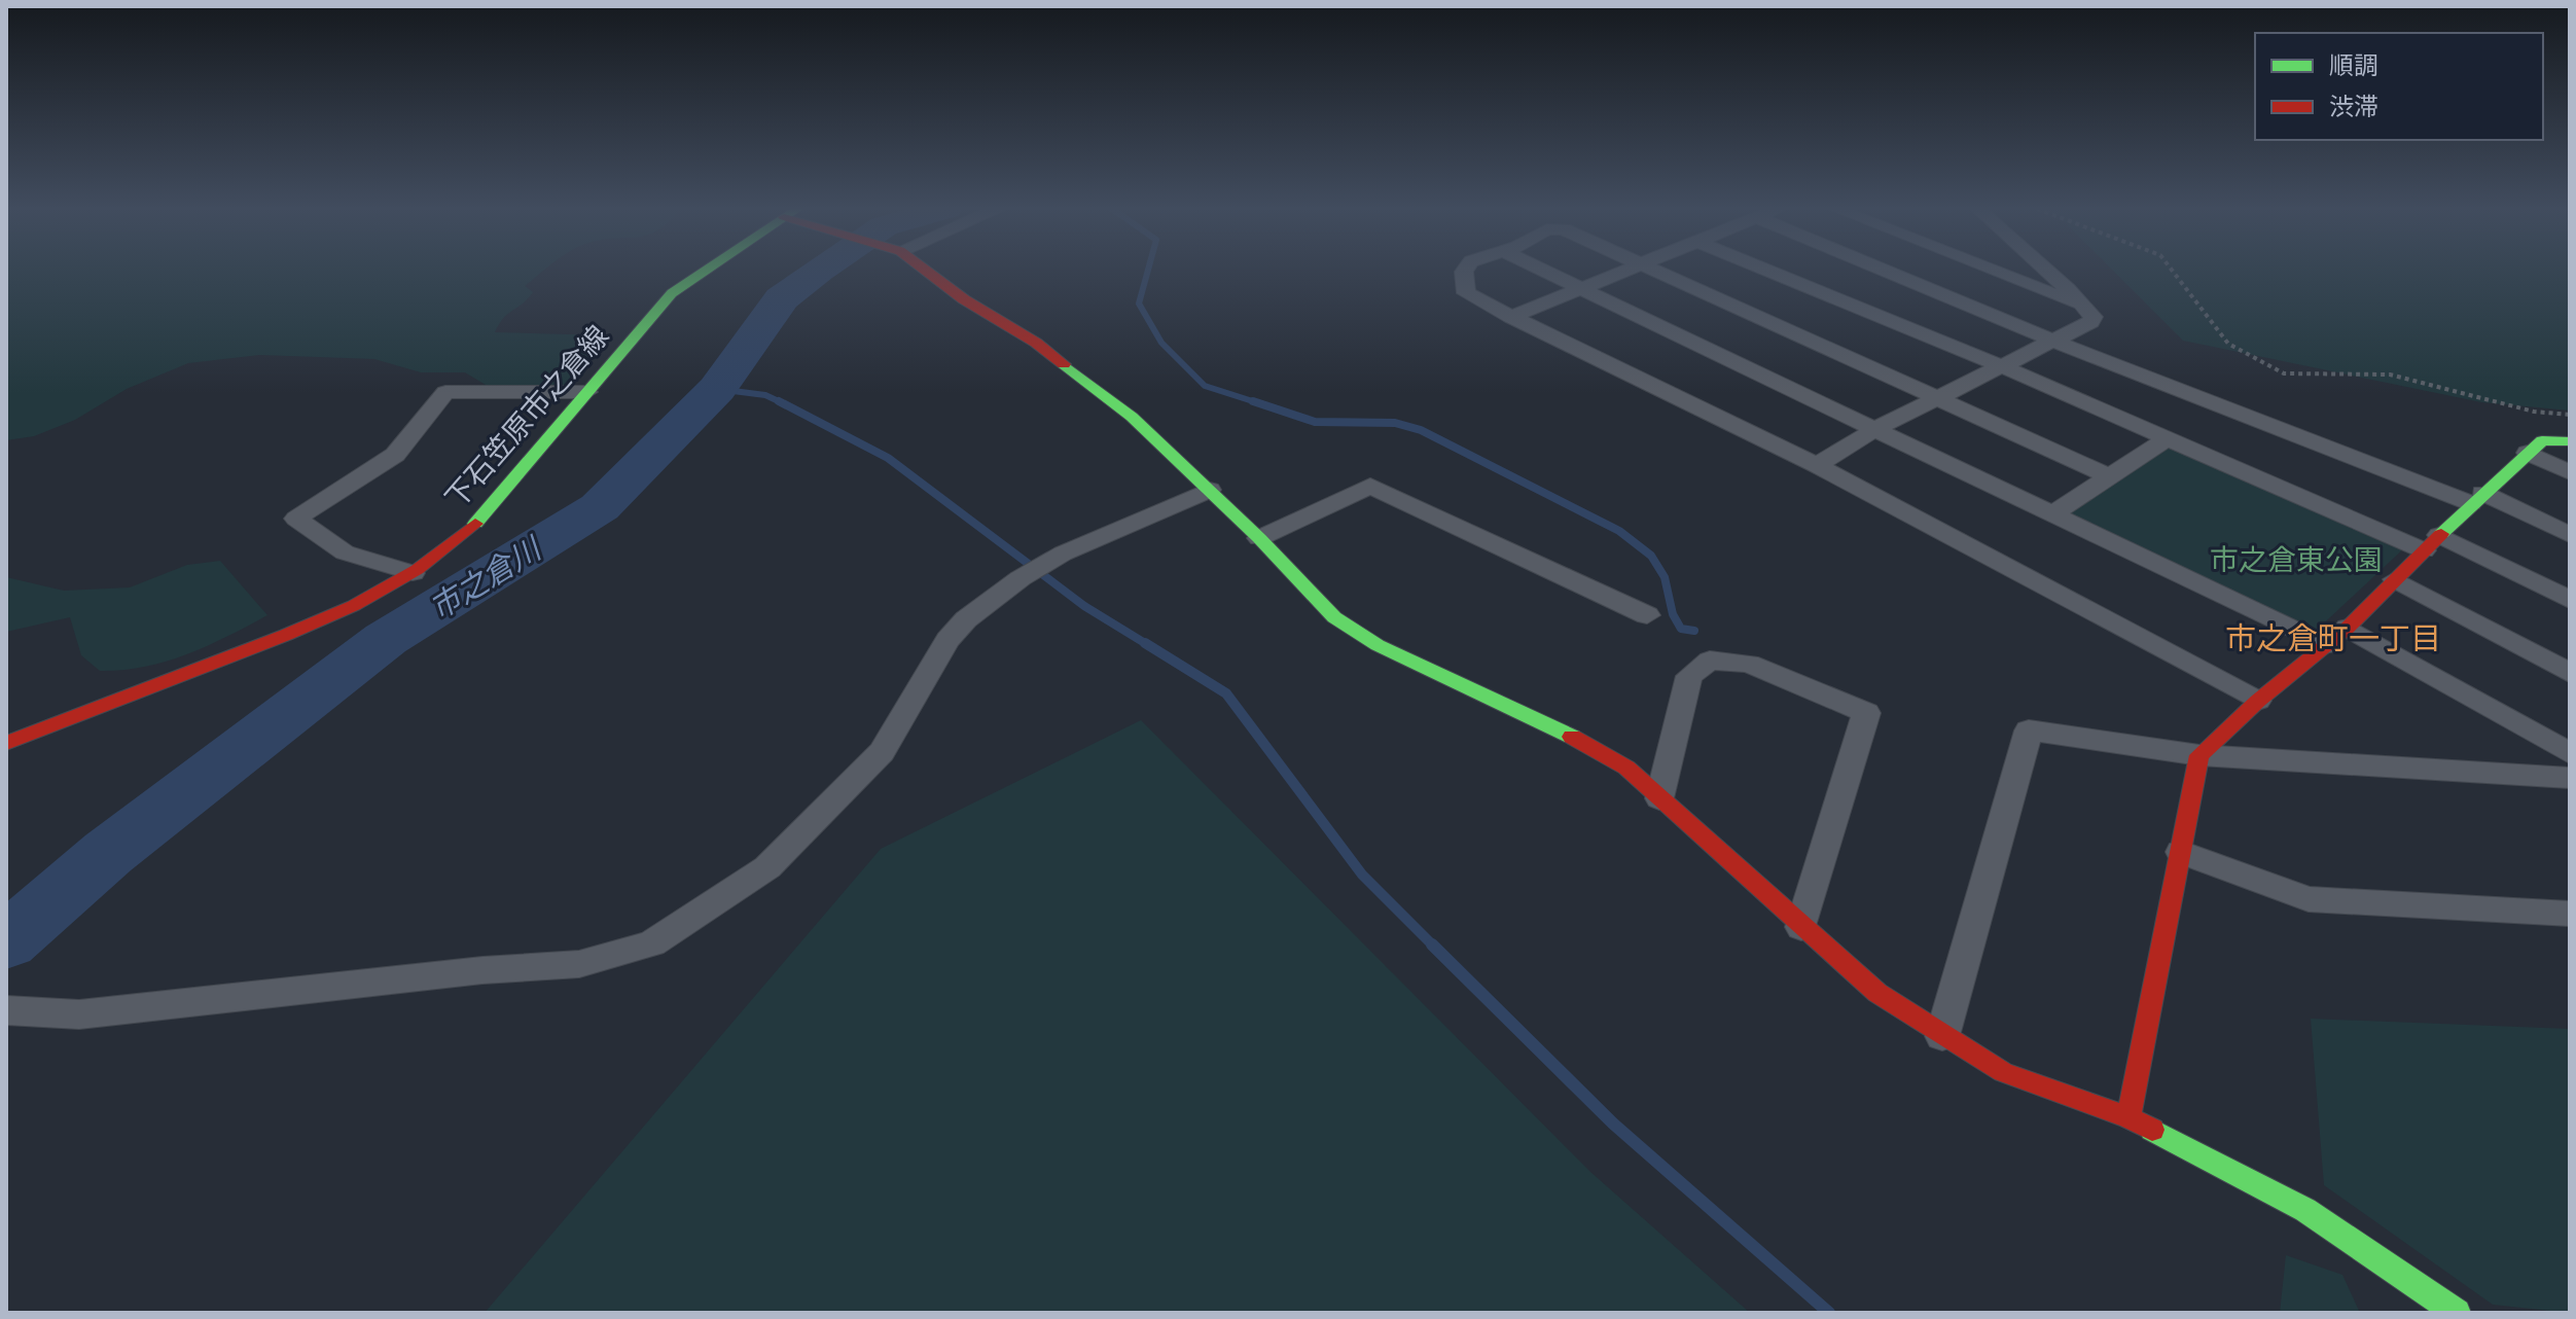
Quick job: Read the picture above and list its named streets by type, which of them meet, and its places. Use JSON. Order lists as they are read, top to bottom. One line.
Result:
{"streets":{"street":["下石笠原市之倉線"]},"districts":["市之倉町一丁目"],"water":["市之倉川"],"parks":["市之倉東公園"],"legend":["順調","渋滞"]}
